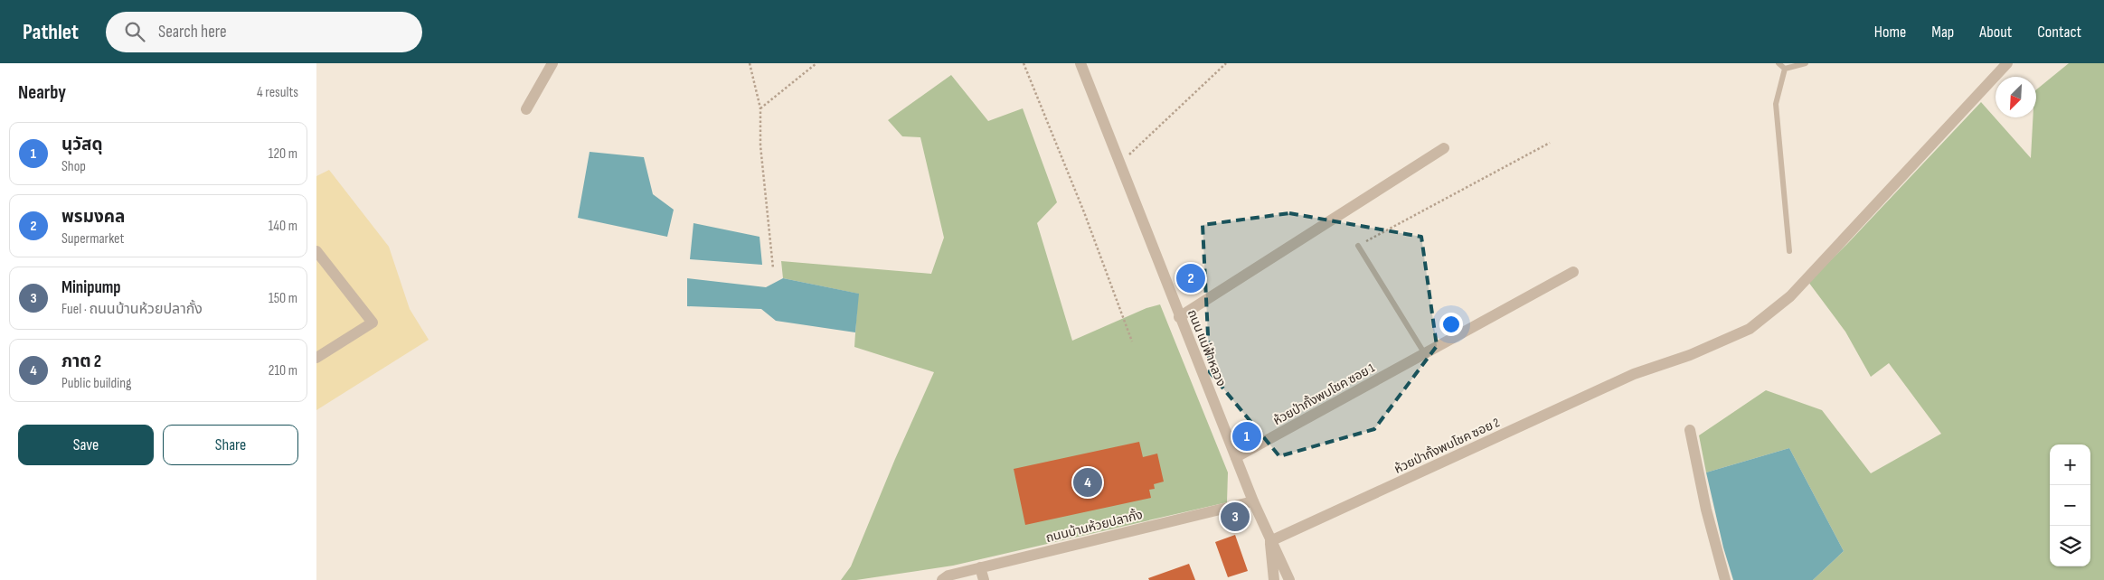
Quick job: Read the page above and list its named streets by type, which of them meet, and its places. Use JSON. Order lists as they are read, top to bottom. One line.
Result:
{"streets":{"street":["ถนน แม่ฟ้าหลวง","ห้วยป่ากั้งพบโชค ซอย 1","ห้วยป่ากั้งพบโชค ซอย 2","ถนนบ้านห้วยปลากั้ง"]},"crossings":[["ถนน แม่ฟ้าหลวง","ห้วยป่ากั้งพบโชค ซอย 1"],["ถนน แม่ฟ้าหลวง","ห้วยป่ากั้งพบโชค ซอย 2"],["ถนน แม่ฟ้าหลวง","ถนนบ้านห้วยปลากั้ง"]],"north":"bottom left","page":{"header":"Pathlet","search":"Search here","nav":["Home","Map","About","Contact"],"heading":["Nearby","4 results"],"list":[{"mark":"1","name":"นุวัสดุ","note":"Shop","value":"120 m"},{"mark":"2","name":"พรมงคล","note":"Supermarket","value":"140 m"},{"mark":"3","name":"Minipump","note":"Fuel · ถนนบ้านห้วยปลากั้ง","value":"150 m"},{"mark":"4","name":"ภาต 2","note":"Public building","value":"210 m"}],"pins":["2","1","4","3"],"buttons":["Save","Share"],"map_buttons":["+","−"]}}
